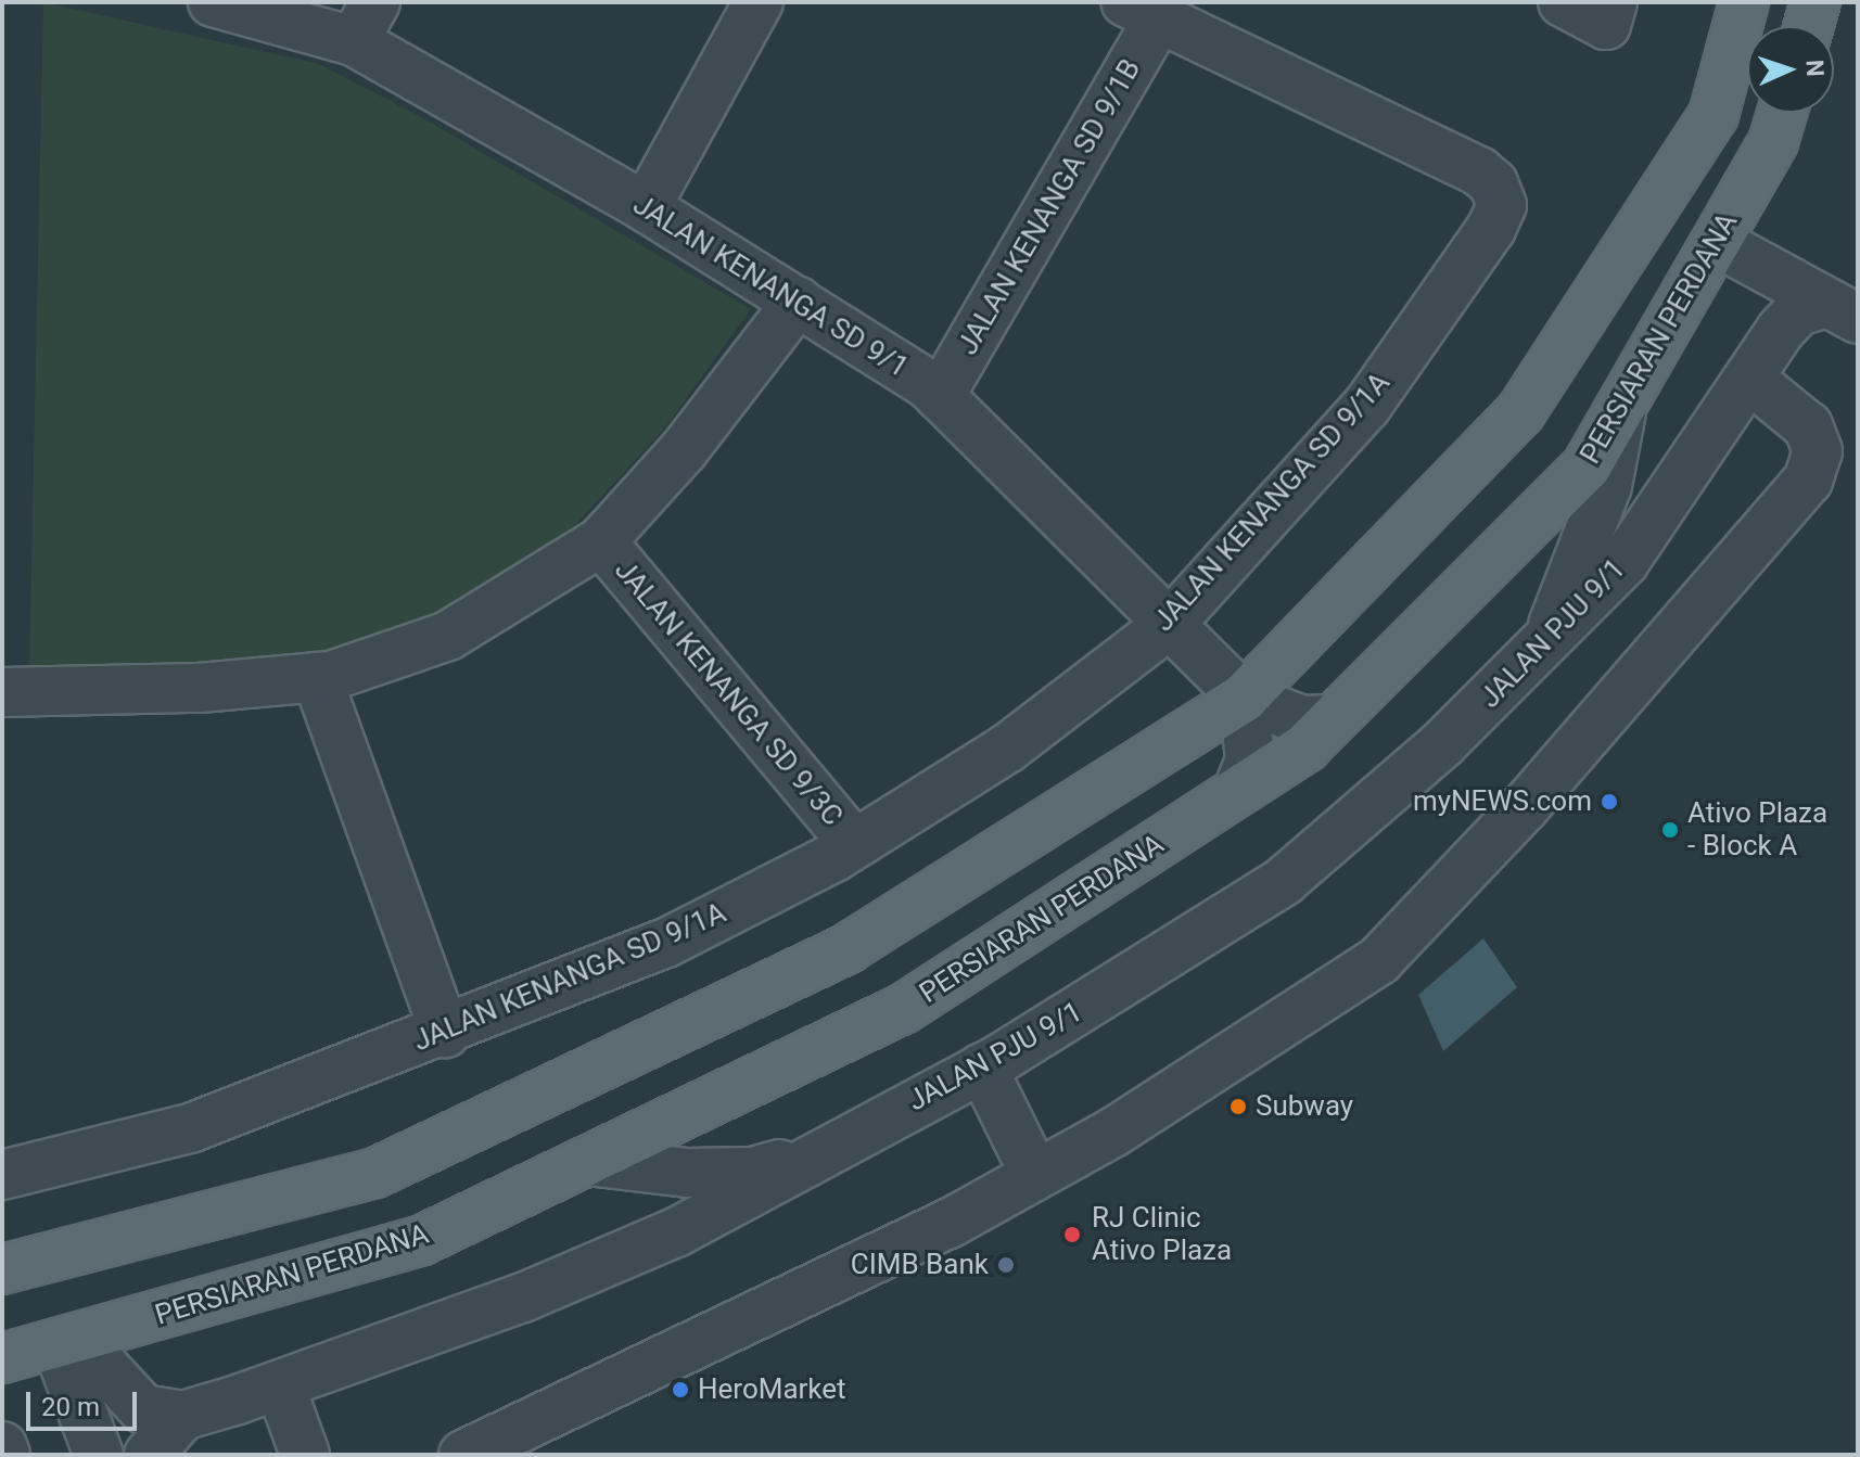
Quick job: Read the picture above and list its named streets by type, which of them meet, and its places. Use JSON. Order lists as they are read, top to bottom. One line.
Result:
{"streets":{"main road":["PERSIARAN PERDANA"],"street":["JALAN KENANGA SD 9/1B","JALAN KENANGA SD 9/1","JALAN KENANGA SD 9/1A","JALAN PJU 9/1","JALAN KENANGA SD 9/3C"]},"crossings":[["JALAN KENANGA SD 9/1B","JALAN KENANGA SD 9/1"],["JALAN KENANGA SD 9/1B","JALAN KENANGA SD 9/1A"],["JALAN KENANGA SD 9/1","PERSIARAN PERDANA"],["JALAN KENANGA SD 9/1","JALAN KENANGA SD 9/1A"],["PERSIARAN PERDANA","JALAN PJU 9/1"],["JALAN KENANGA SD 9/1A","JALAN KENANGA SD 9/3C"]],"places":["myNEWS.com","Ativo Plaza - Block A","Subway","RJ Clinic Ativo Plaza","CIMB Bank","HeroMarket"],"scale_bar":"20 m","north":"right"}
